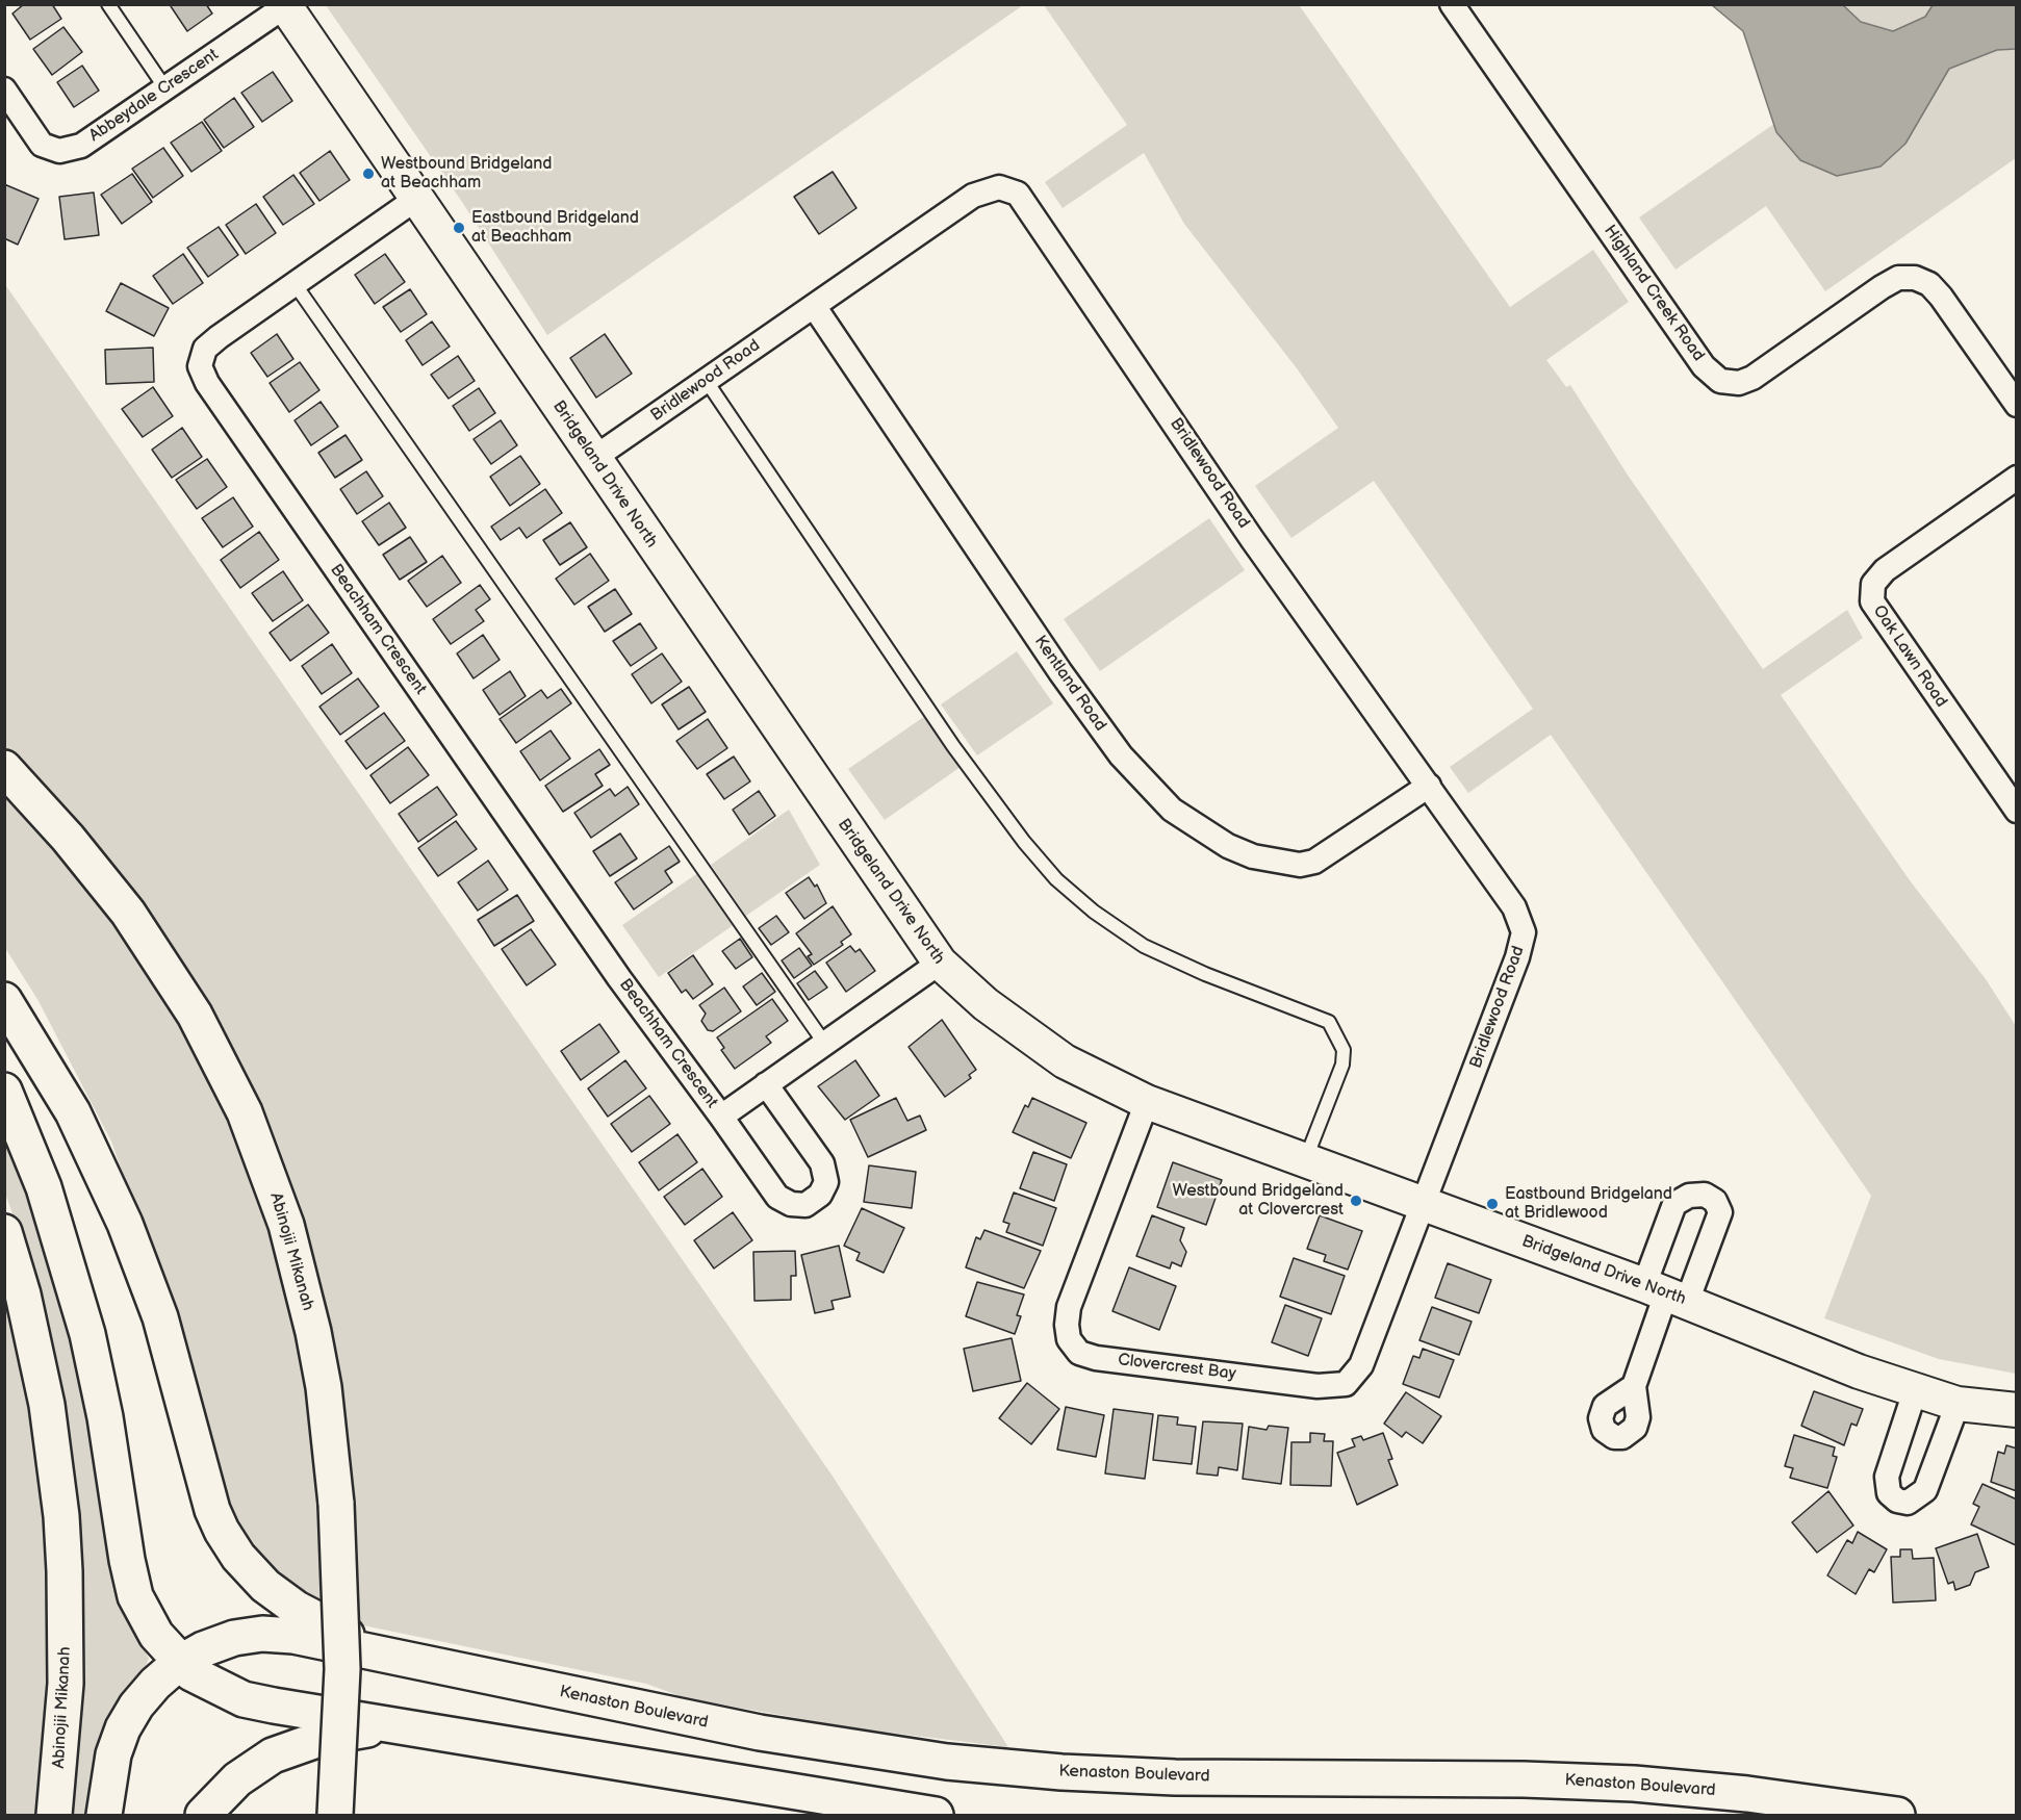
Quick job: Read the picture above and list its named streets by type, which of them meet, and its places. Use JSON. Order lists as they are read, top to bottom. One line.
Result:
{"streets":{"main road":["Abinojii Mikanah","Kenaston Boulevard"],"street":["Abbeydale Crescent","Highland Creek Road","Bridlewood Road","Bridgeland Drive North","Beachham Crescent","Oak Lawn Road","Kentland Road","Clovercrest Bay"]},"crossings":[["Abbeydale Crescent","Bridgeland Drive North"],["Bridlewood Road","Bridgeland Drive North"],["Bridlewood Road","Kentland Road"],["Bridlewood Road","Clovercrest Bay"],["Bridgeland Drive North","Beachham Crescent"],["Bridgeland Drive North","Clovercrest Bay"]],"places":["Westbound Bridgeland at Beachham","Eastbound Bridgeland at Beachham","Westbound Bridgeland at Clovercrest","Eastbound Bridgeland at Bridlewood"]}
